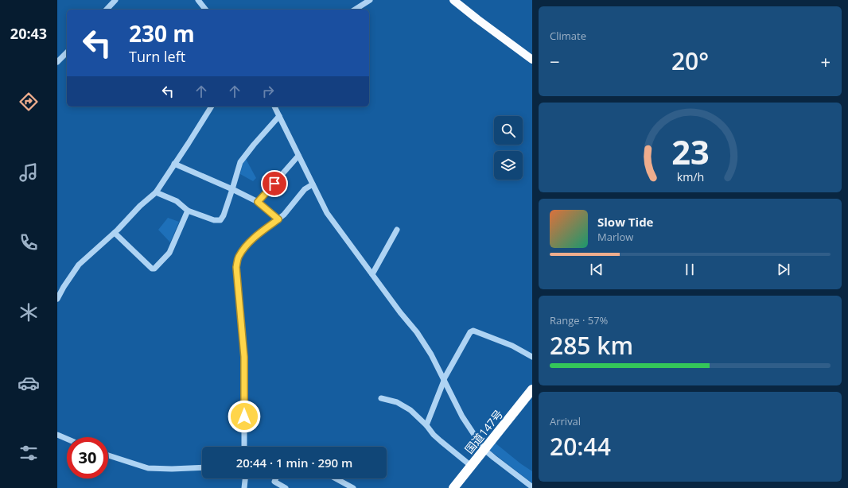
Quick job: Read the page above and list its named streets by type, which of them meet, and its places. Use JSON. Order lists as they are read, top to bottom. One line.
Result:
{"streets":{"highway":["国道147号"]},"page":{"tabs":"20:43","tile":["Climate",["Range · 57%","285 km"],["Arrival","20:44"]],"turn":["230 m","Turn left"],"heat":["−","20°","+"],"song":["Slow Tide","Marlow"],"limit":"30","trip":"20:44 · 1 min · 290 m","gauge":["23","km/h"]}}
